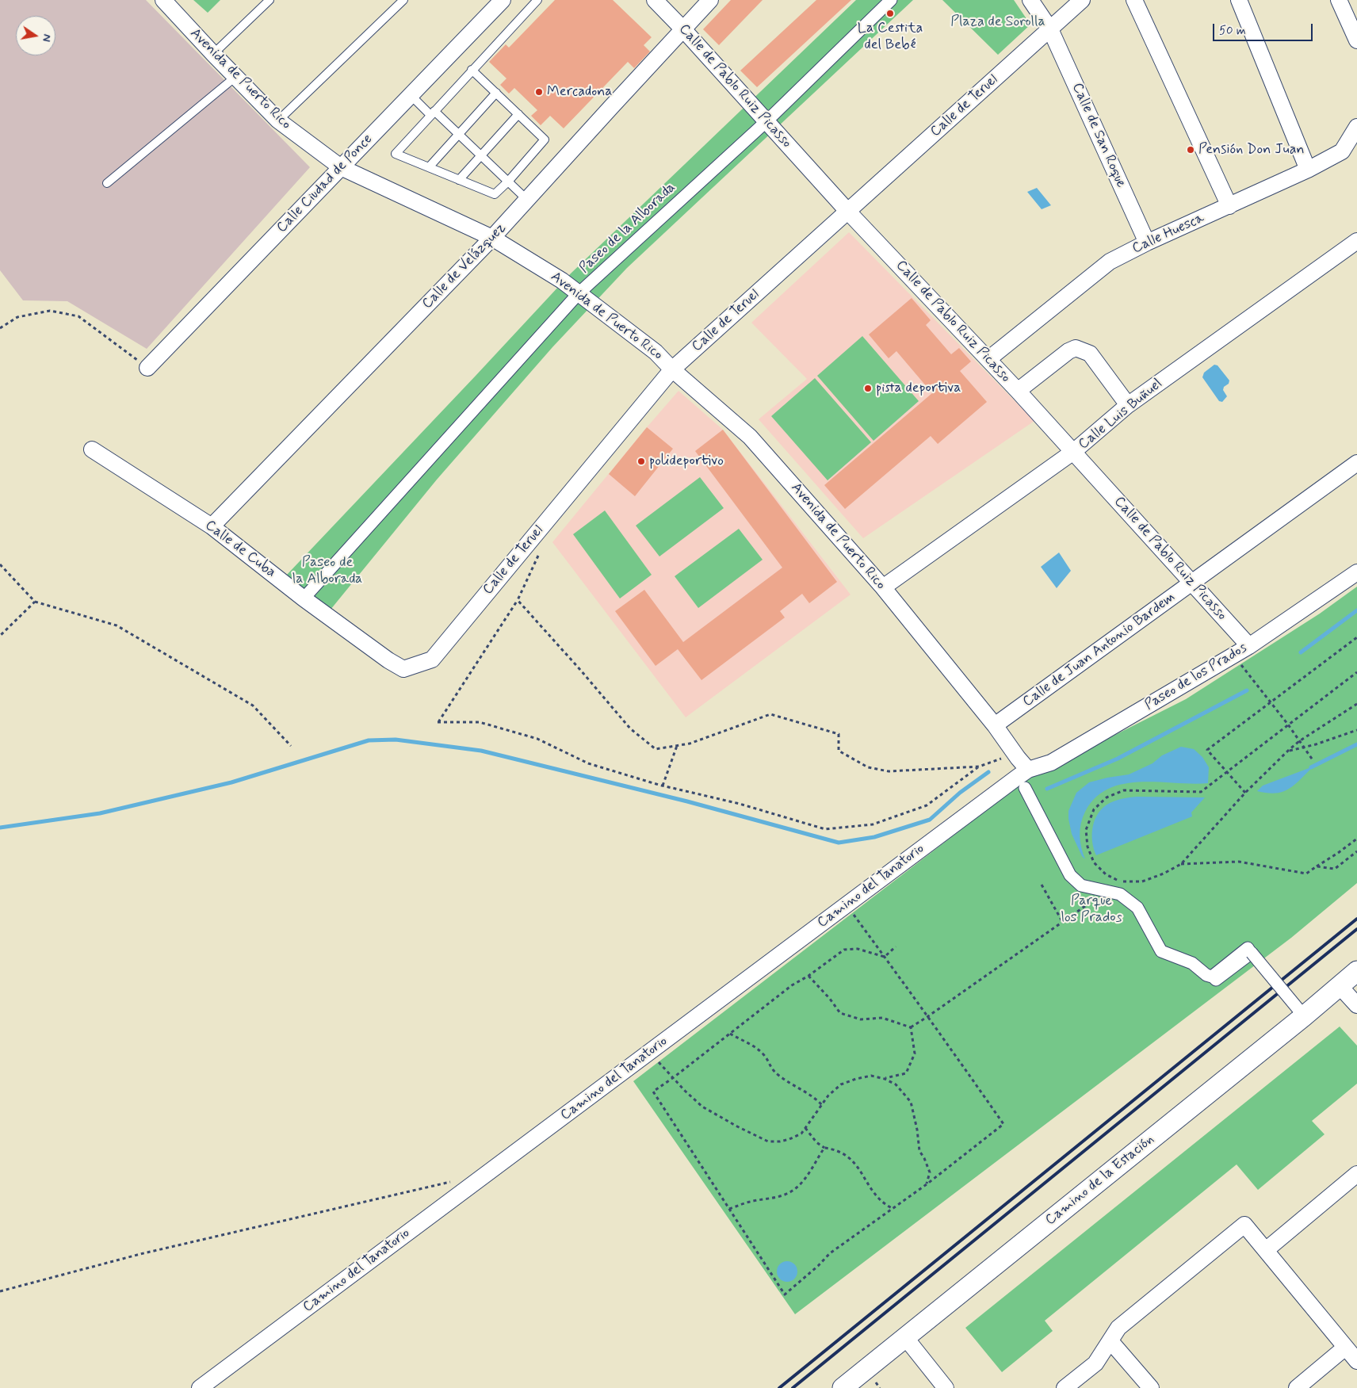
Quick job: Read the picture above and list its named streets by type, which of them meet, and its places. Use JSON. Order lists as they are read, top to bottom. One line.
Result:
{"streets":{"street":["Avenida de Puerto Rico","Calle de Pablo Ruiz Picasso","Calle de Teruel","Calle de San Roque","Calle Ciudad de Ponce","Paseo de la Alborada","Calle Huesca","Calle de Velázquez","Calle Luis Buñuel","Calle de Cuba","Calle de Juan Antonio Bardem","Paseo de los Prados","Camino del Tanatorio","Camino de la Estación"]},"crossings":[["Avenida de Puerto Rico","Calle de Teruel"],["Avenida de Puerto Rico","Calle Ciudad de Ponce"],["Avenida de Puerto Rico","Paseo de la Alborada"],["Avenida de Puerto Rico","Calle de Velázquez"],["Avenida de Puerto Rico","Calle Luis Buñuel"],["Avenida de Puerto Rico","Calle de Juan Antonio Bardem"],["Avenida de Puerto Rico","Paseo de los Prados"],["Avenida de Puerto Rico","Camino del Tanatorio"],["Calle de Pablo Ruiz Picasso","Calle de Teruel"],["Calle de Pablo Ruiz Picasso","Paseo de la Alborada"],["Calle de Pablo Ruiz Picasso","Calle Huesca"],["Calle de Pablo Ruiz Picasso","Calle de Velázquez"],["Calle de Pablo Ruiz Picasso","Calle Luis Buñuel"],["Calle de Pablo Ruiz Picasso","Calle de Juan Antonio Bardem"],["Calle de Pablo Ruiz Picasso","Paseo de los Prados"],["Calle de Teruel","Calle de San Roque"],["Calle de Teruel","Calle de Cuba"],["Calle de San Roque","Calle Huesca"],["Paseo de la Alborada","Calle de Cuba"],["Calle de Velázquez","Calle de Cuba"],["Paseo de los Prados","Camino del Tanatorio"]],"parks":["Plaza de Sorolla","Paseo de la Alborada","Parque los Prados"],"places":["La Cestita del Bebé","Mercadona","Pensión Don Juan","pista deportiva","polideportivo"],"scale_bar":"50 m","north":"right"}
